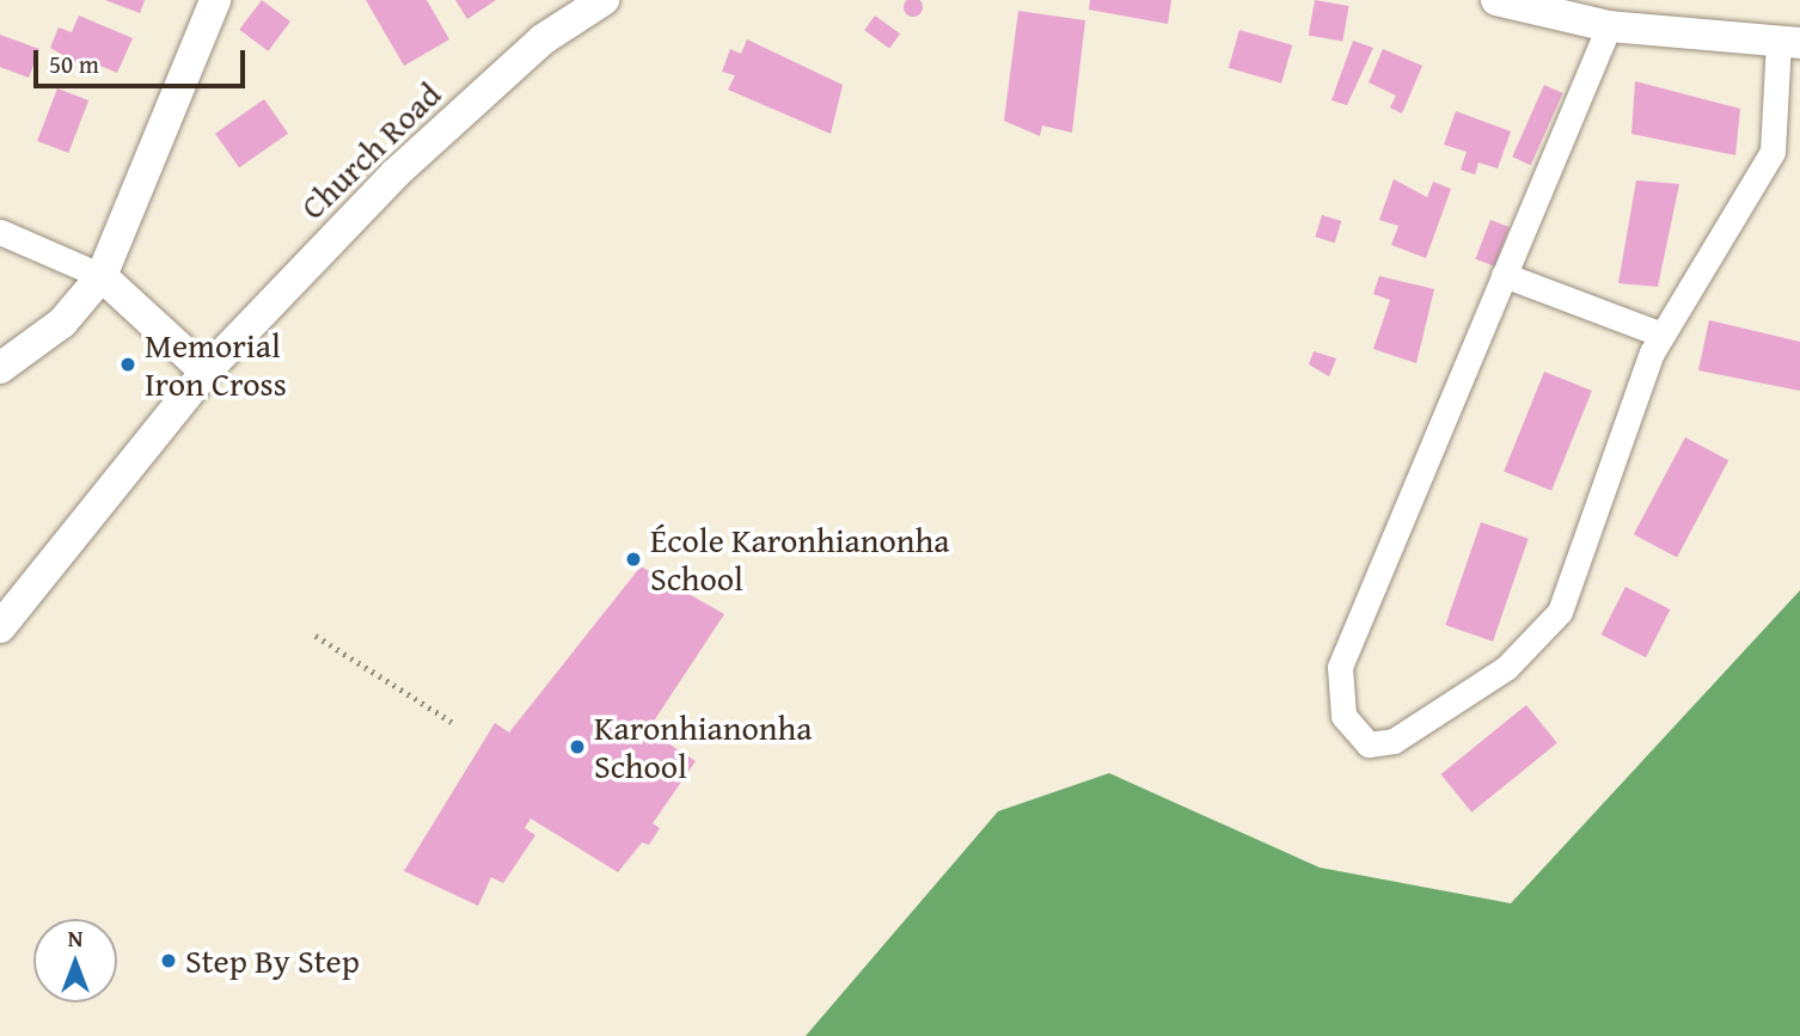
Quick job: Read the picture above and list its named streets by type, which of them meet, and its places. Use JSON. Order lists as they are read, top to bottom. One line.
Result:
{"streets":{"street":["Church Road"]},"places":["Memorial Iron Cross","École Karonhianonha School","Karonhianonha School","Step By Step"],"scale_bar":"50 m","north":"top"}
